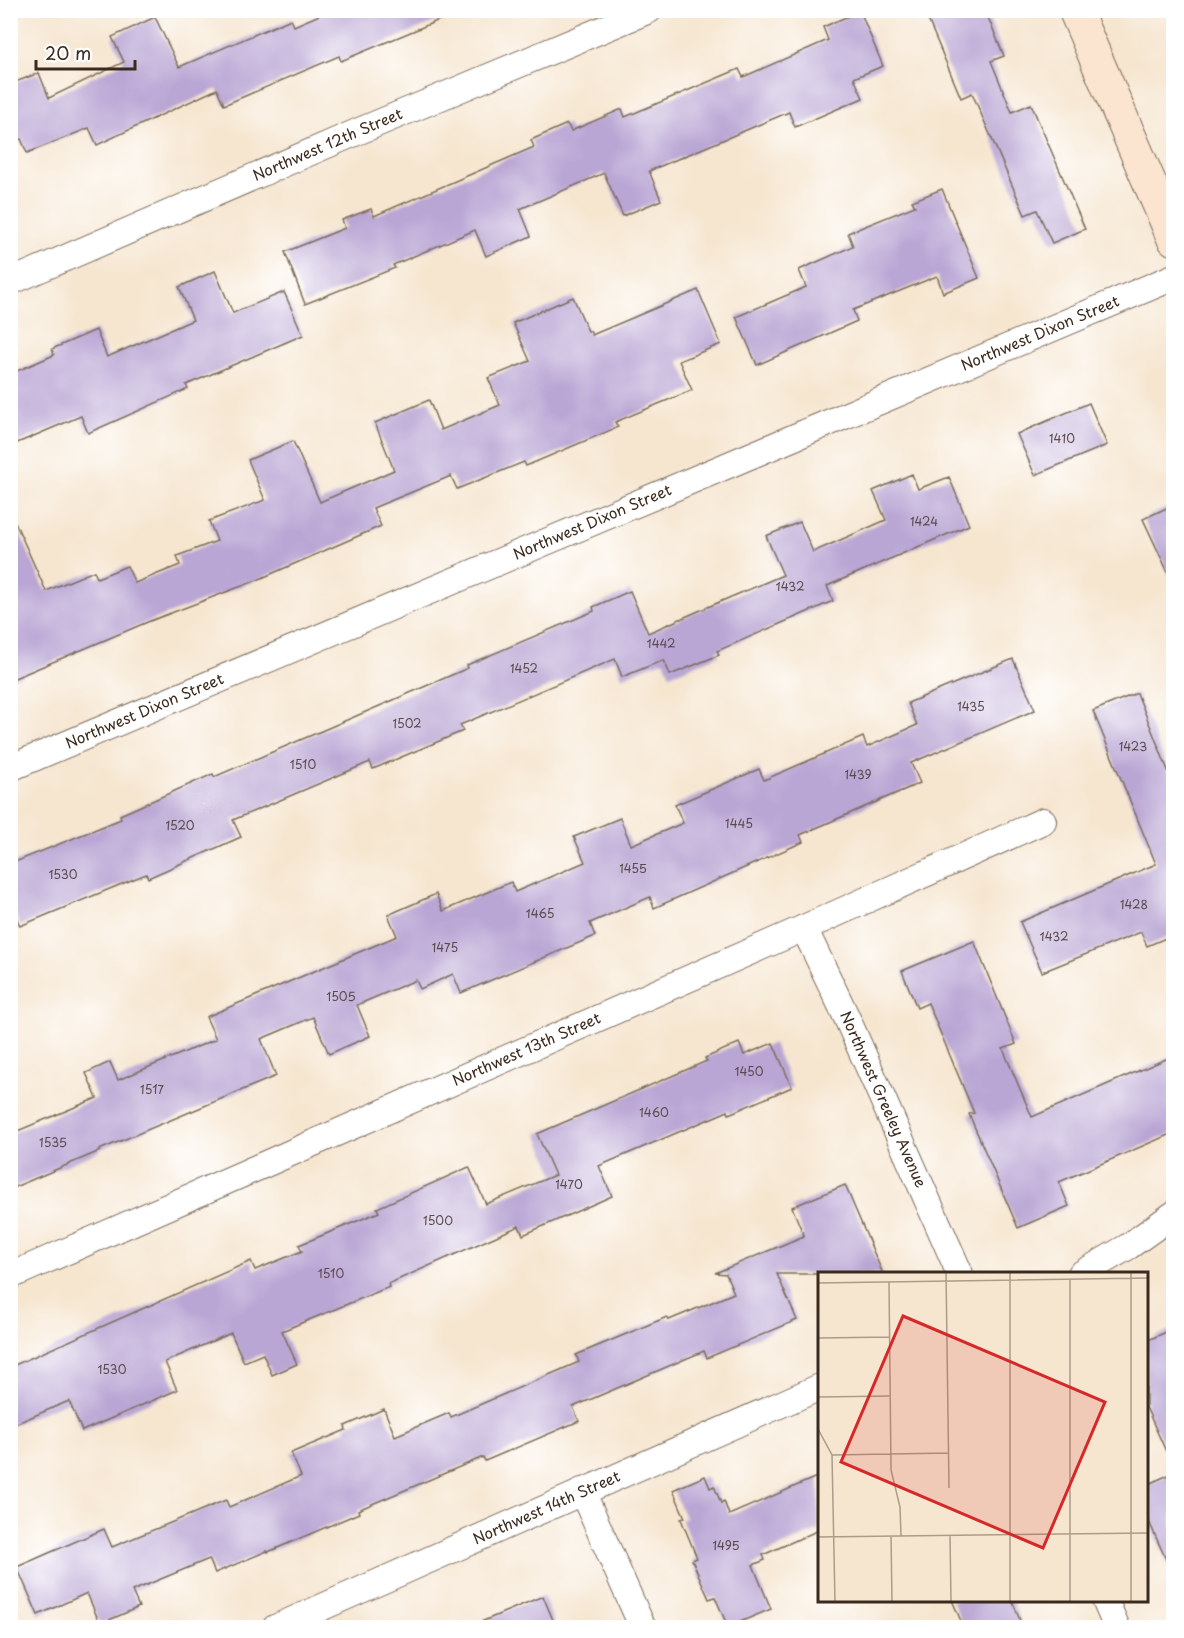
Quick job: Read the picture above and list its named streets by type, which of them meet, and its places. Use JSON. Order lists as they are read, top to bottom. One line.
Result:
{"streets":{"street":["Northwest 12th Street","Northwest Dixon Street","Northwest 13th Street","Northwest Greeley Avenue","Northwest 14th Street"]},"crossings":[["Northwest 13th Street","Northwest Greeley Avenue"]],"house_numbers":["1410","1424","1432","1442","1452","1435","1502","1423","1510","1439","1445","1520","1455","1530","1428","1465","1432","1475","1505","1450","1517","1460","1535","1470","1500","1510","1530","1495"],"scale_bar":"20 m"}
